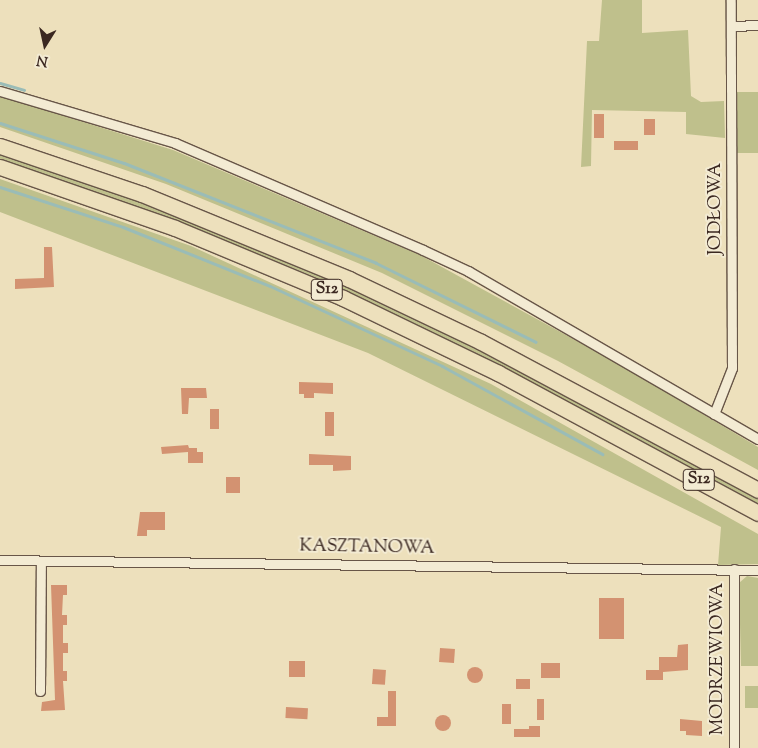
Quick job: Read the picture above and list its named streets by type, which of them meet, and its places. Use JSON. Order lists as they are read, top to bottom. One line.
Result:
{"streets":{"highway":["S12"],"street":["JODŁOWA","KASZTANOWA","MODRZEWIOWA"]},"crossings":[["KASZTANOWA","MODRZEWIOWA"]],"north":"bottom"}
